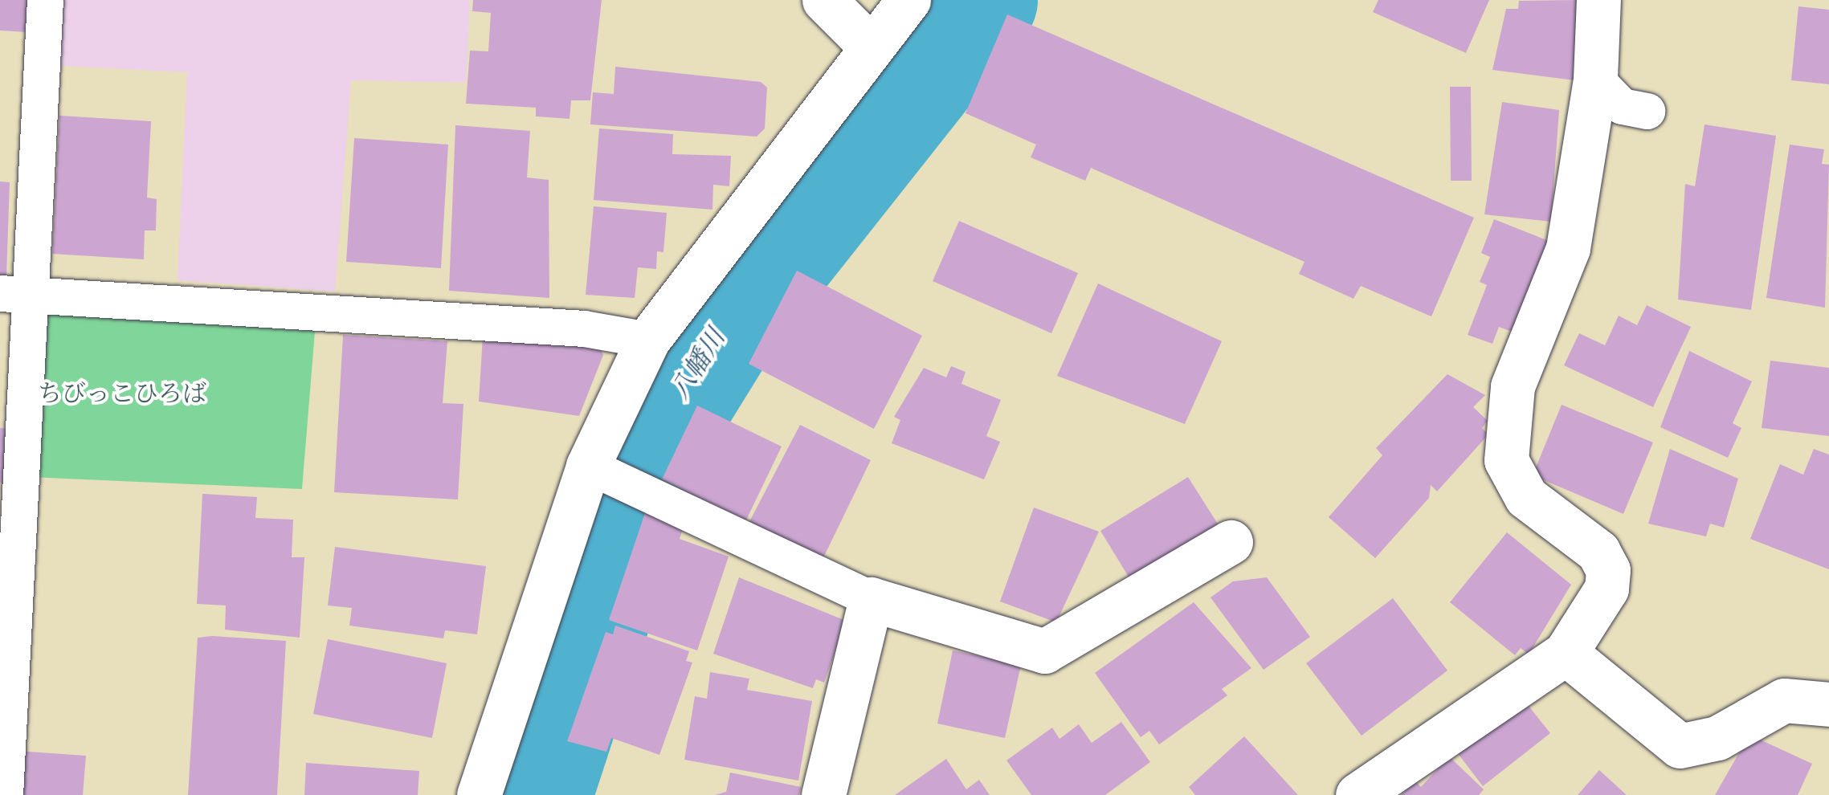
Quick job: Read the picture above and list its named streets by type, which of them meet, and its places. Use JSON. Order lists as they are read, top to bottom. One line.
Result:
{"water":["八幡川"],"parks":["ちびっこひろば"]}
